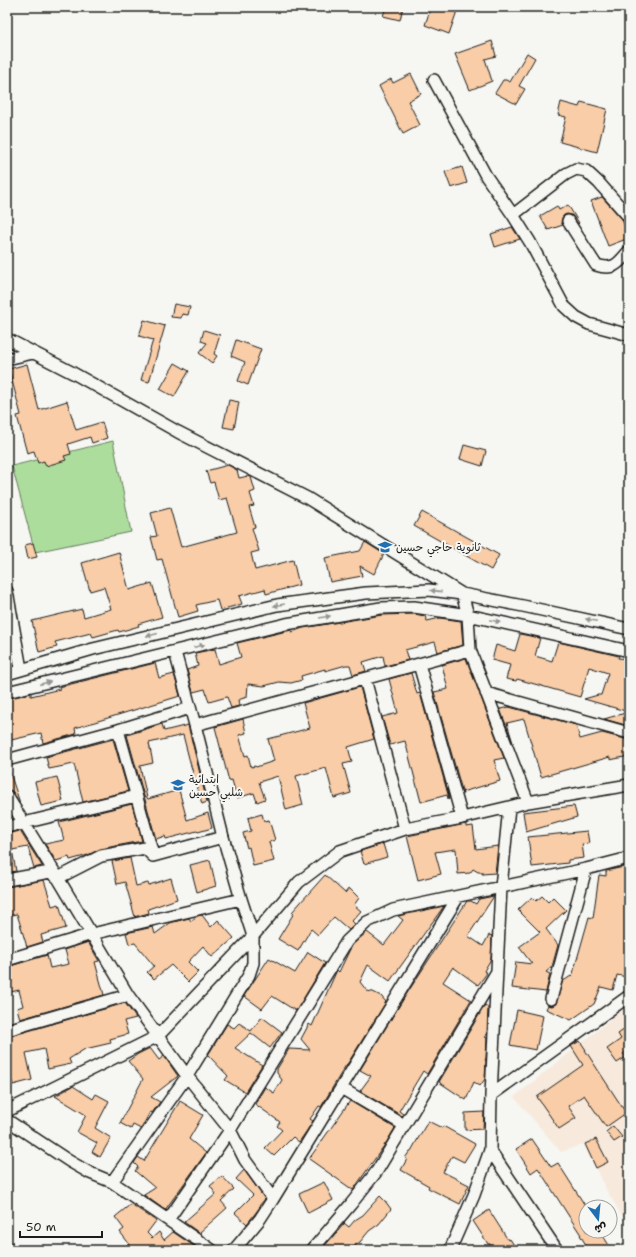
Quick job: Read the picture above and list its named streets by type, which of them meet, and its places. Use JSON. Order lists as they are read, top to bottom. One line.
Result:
{"places":{"school or university":["ثانوية حاجي حسين","ابتدائية شلبي حسين"]},"scale_bar":"50 m","north":"bottom"}
